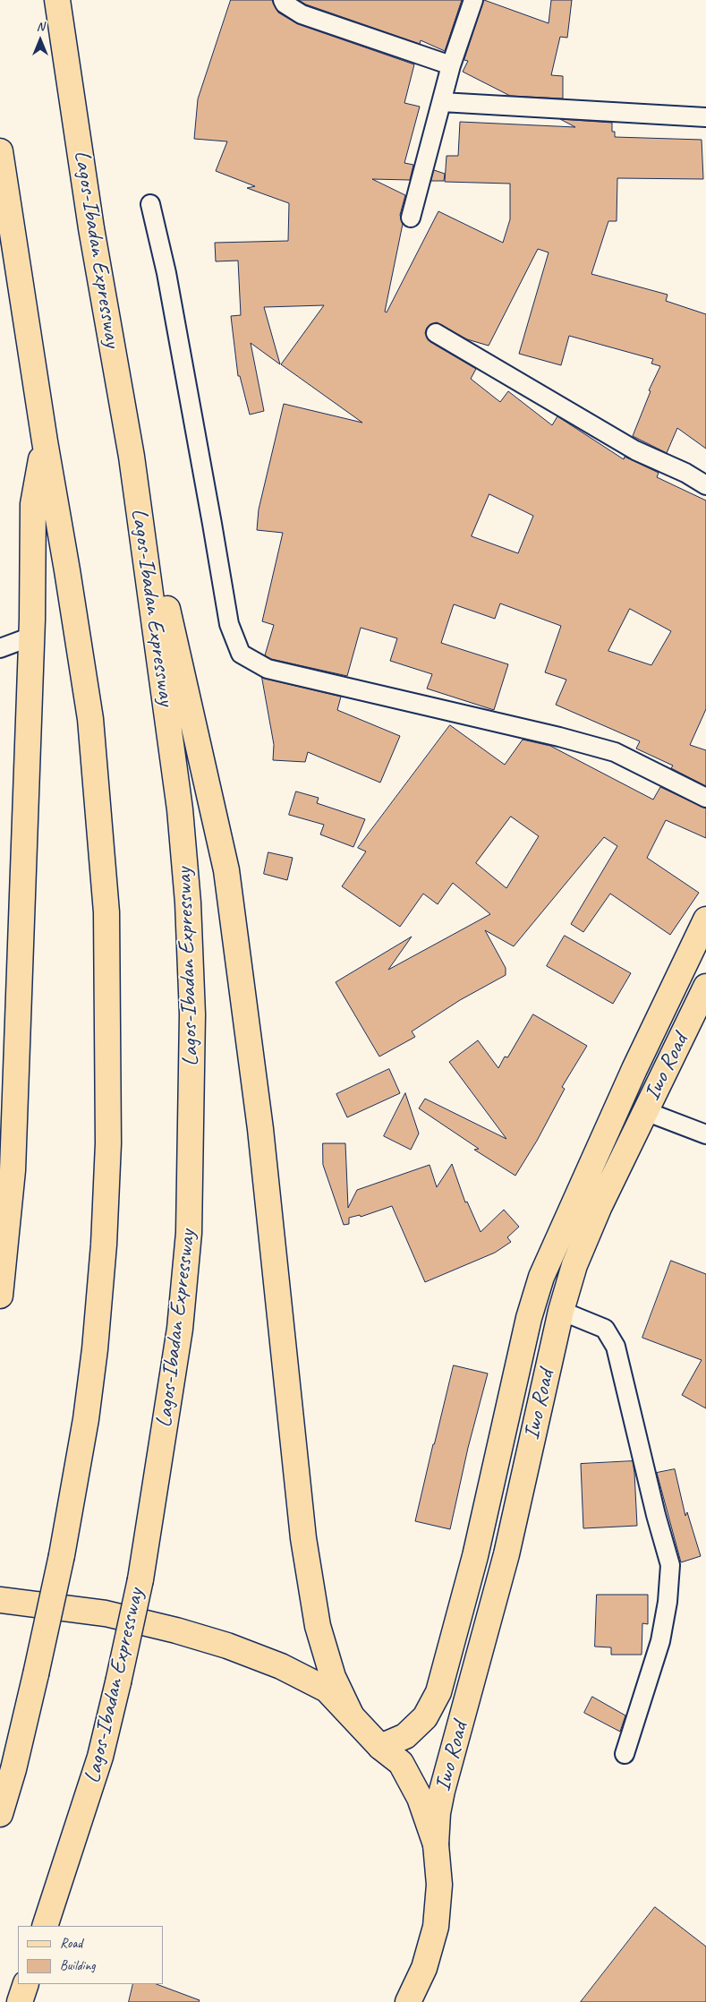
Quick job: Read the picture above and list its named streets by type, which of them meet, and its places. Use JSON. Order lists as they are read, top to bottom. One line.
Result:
{"streets":{"main road":["Lagos-Ibadan Expressway","Iwo Road"]},"legend":["Road","Building"],"north":"top"}
